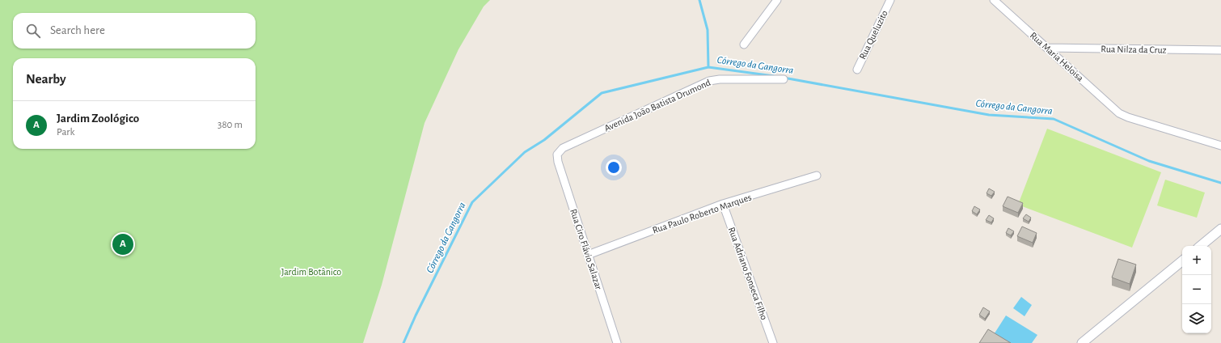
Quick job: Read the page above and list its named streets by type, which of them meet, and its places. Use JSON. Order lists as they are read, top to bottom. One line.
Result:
{"streets":{"street":["Rua Queluzito","Rua Nilza da Cruz","Rua Maria Heloisa","Avenida João Batista Drumond","Rua Paulo Roberto Marques","Rua Ciro Flávio Salazar","Rua Adriano Fonseca Filho"]},"crossings":[["Rua Nilza da Cruz","Rua Maria Heloisa"],["Avenida João Batista Drumond","Rua Ciro Flávio Salazar"],["Rua Paulo Roberto Marques","Rua Ciro Flávio Salazar"],["Rua Paulo Roberto Marques","Rua Adriano Fonseca Filho"]],"water":["Córrego da Gangorra"],"parks":["Jardim Botânico"],"page":{"search":"Search here","heading":"Nearby","list":[{"mark":"A","name":"Jardim Zoológico","note":"Park","value":"380 m"}],"pins":"A","map_buttons":["+","−"]}}
